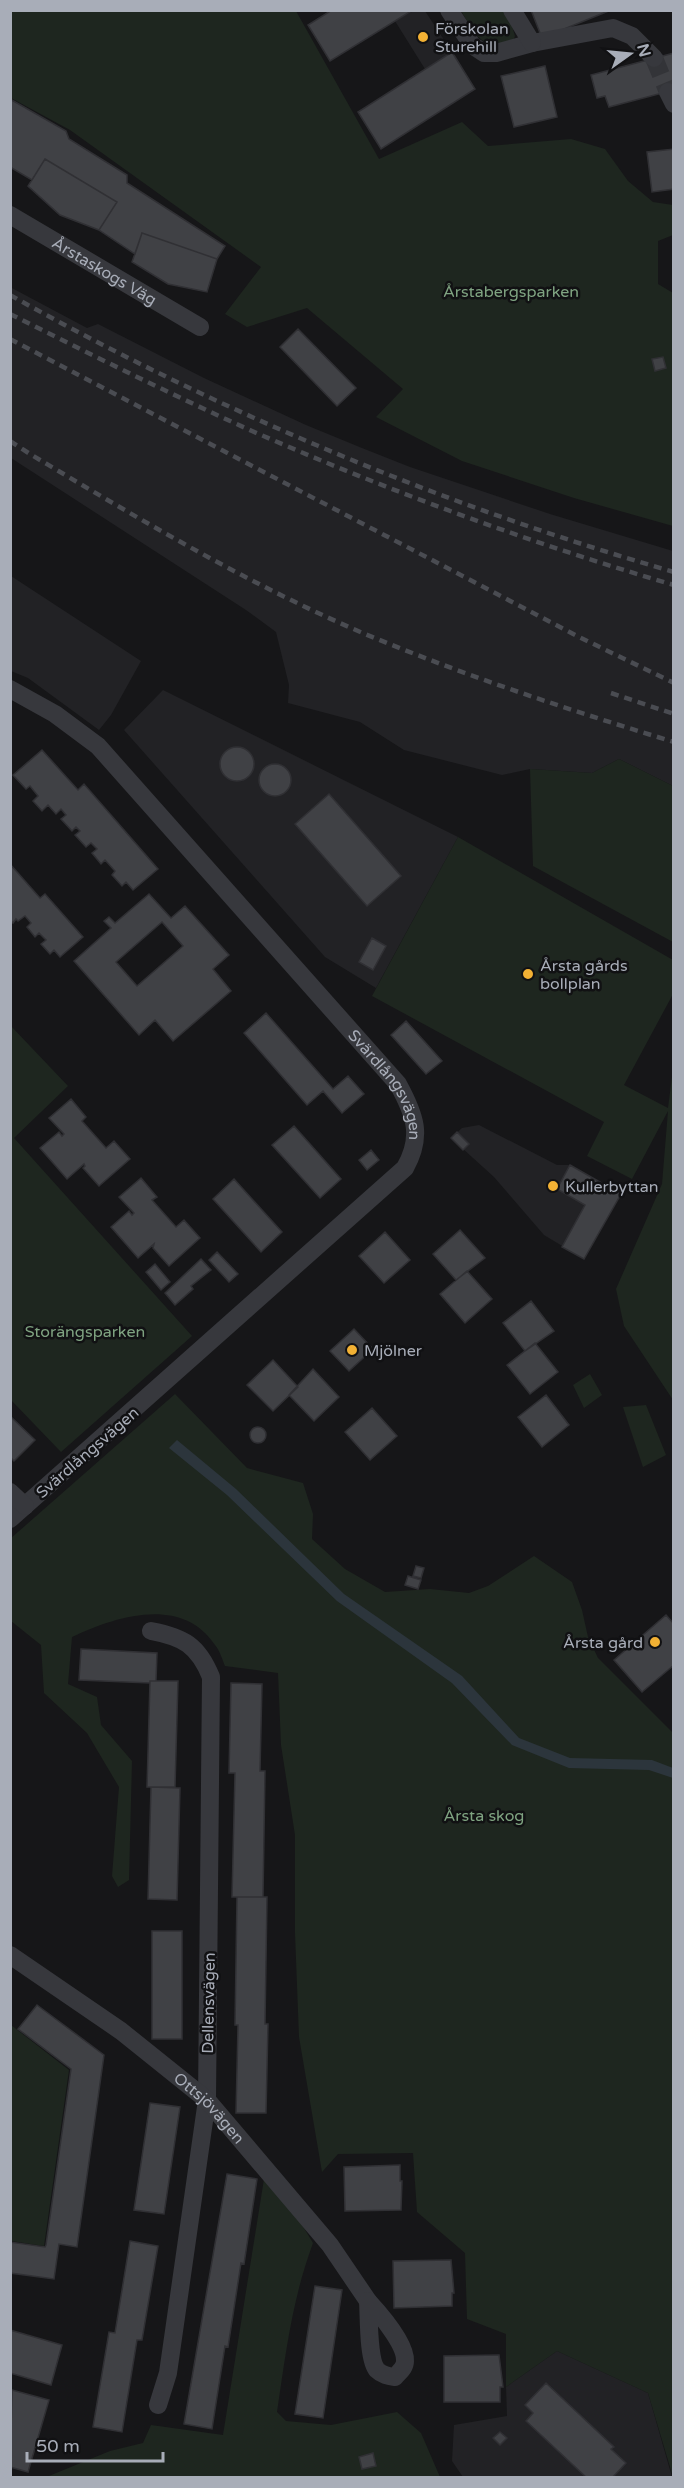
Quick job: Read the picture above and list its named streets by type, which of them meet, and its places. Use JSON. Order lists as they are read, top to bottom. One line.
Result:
{"streets":{"street":["Årstaskogs Väg","Svärdlångsvägen","Dellensvägen","Ottsjövägen"]},"crossings":[["Dellensvägen","Ottsjövägen"]],"parks":["Årstabergsparken","Storängsparken","Årsta skog"],"places":["Förskolan Sturehill","Årsta gårds bollplan","Kullerbyttan","Mjölner","Årsta gård"],"scale_bar":"50 m","north":"right"}
